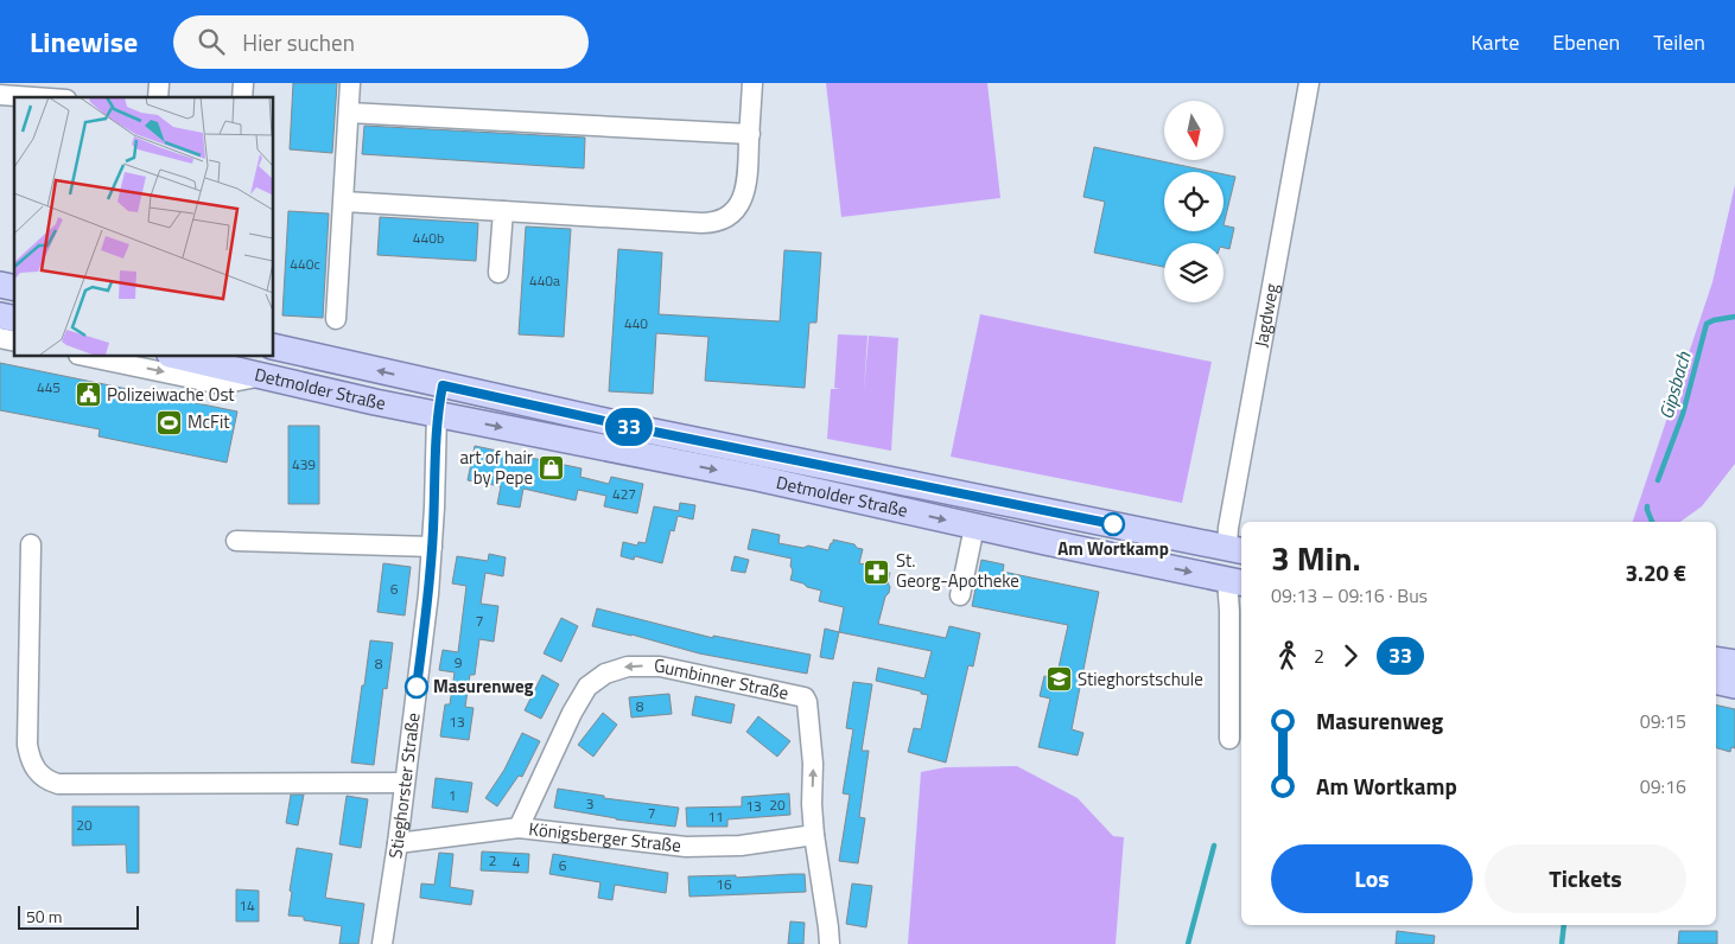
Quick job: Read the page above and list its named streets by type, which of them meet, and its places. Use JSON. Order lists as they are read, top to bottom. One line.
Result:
{"streets":{"main road":["Detmolder Straße"],"street":["Jagdweg","Gumbinner Straße","Stieghorster Straße","Königsberger Straße"]},"crossings":[["Jagdweg","Detmolder Straße"],["Detmolder Straße","Stieghorster Straße"],["Gumbinner Straße","Königsberger Straße"],["Stieghorster Straße","Königsberger Straße"]],"water":["Gipsbach"],"places":{"public building":["Polizeiwache Ost"],"sports":["McFit"],"shop":["art of hair by Pepe"],"other":["Am Wortkamp","Masurenweg"],"pharmacy":["St. Georg-Apotheke"],"school or university":["Stieghorstschule"]},"lines":["bus line 33"],"house_numbers":["440b","440c","440a","440","445","439","427","6","7","9","8","8","13","1","3","20","13","7","11","20","2","4","6","16","14"],"scale_bar":"50 m","north":"bottom","page":{"header":"Linewise","search":"Hier suchen","nav":["Karte","Ebenen","Teilen"],"on_map":"33","heading":["3 Min.","09:13 – 09:16 · Bus","3.20 €"],"legs":["2","33"],"list":[{"name":"Masurenweg","value":"09:15"},{"name":"Am Wortkamp","value":"09:16"}],"buttons":["Los","Tickets"],"scale":"50 m"}}
